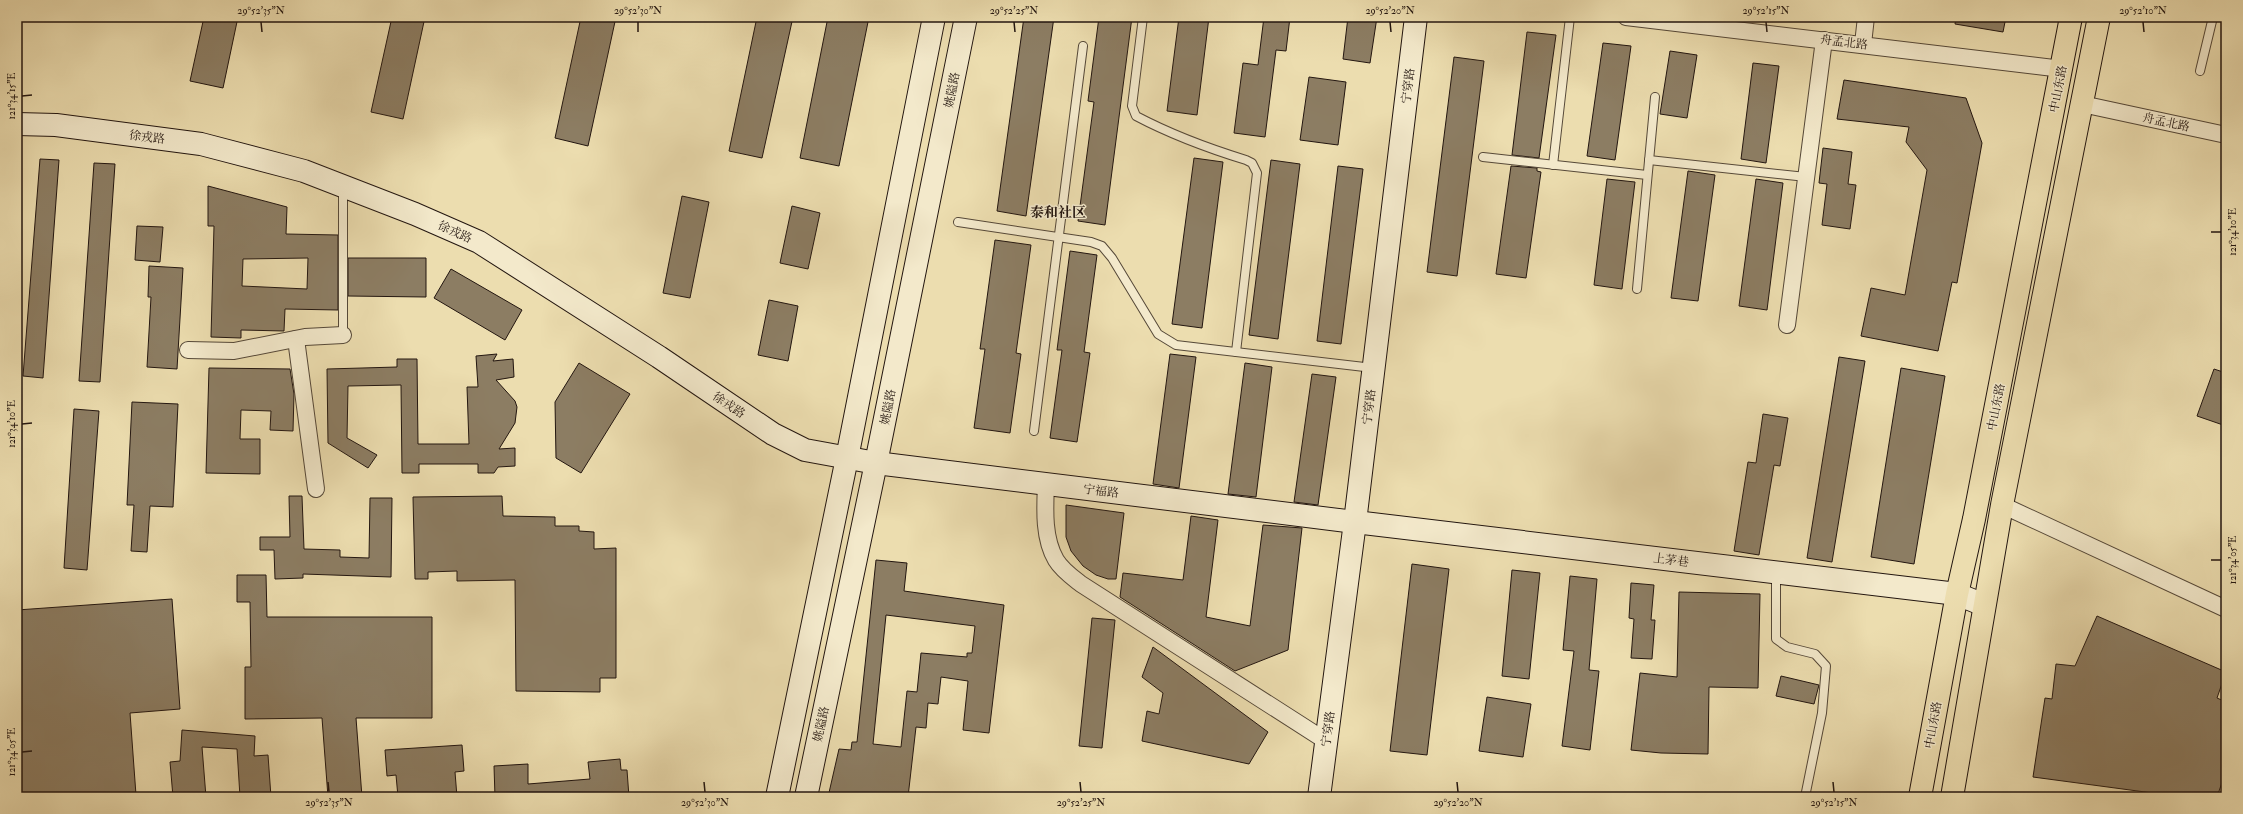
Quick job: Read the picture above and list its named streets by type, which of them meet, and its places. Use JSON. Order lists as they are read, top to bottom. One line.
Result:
{"streets":{"main road":["中山东路"],"street":["舟孟北路","宁穿路","姚隘路","徐戎路","宁福路","上茅巷"]},"crossings":[["舟孟北路","中山东路"],["宁穿路","宁福路"],["宁穿路","上茅巷"],["中山东路","上茅巷"],["姚隘路","宁福路"],["徐戎路","宁福路"],["宁福路","上茅巷"]],"districts":["泰和社区"],"coordinates":["29°52'35\"N","29°52'30\"N","29°52'25\"N","29°52'20\"N","29°52'15\"N","29°52'10\"N","121°34'15\"E","121°34'10\"E","121°34'05\"E"]}
